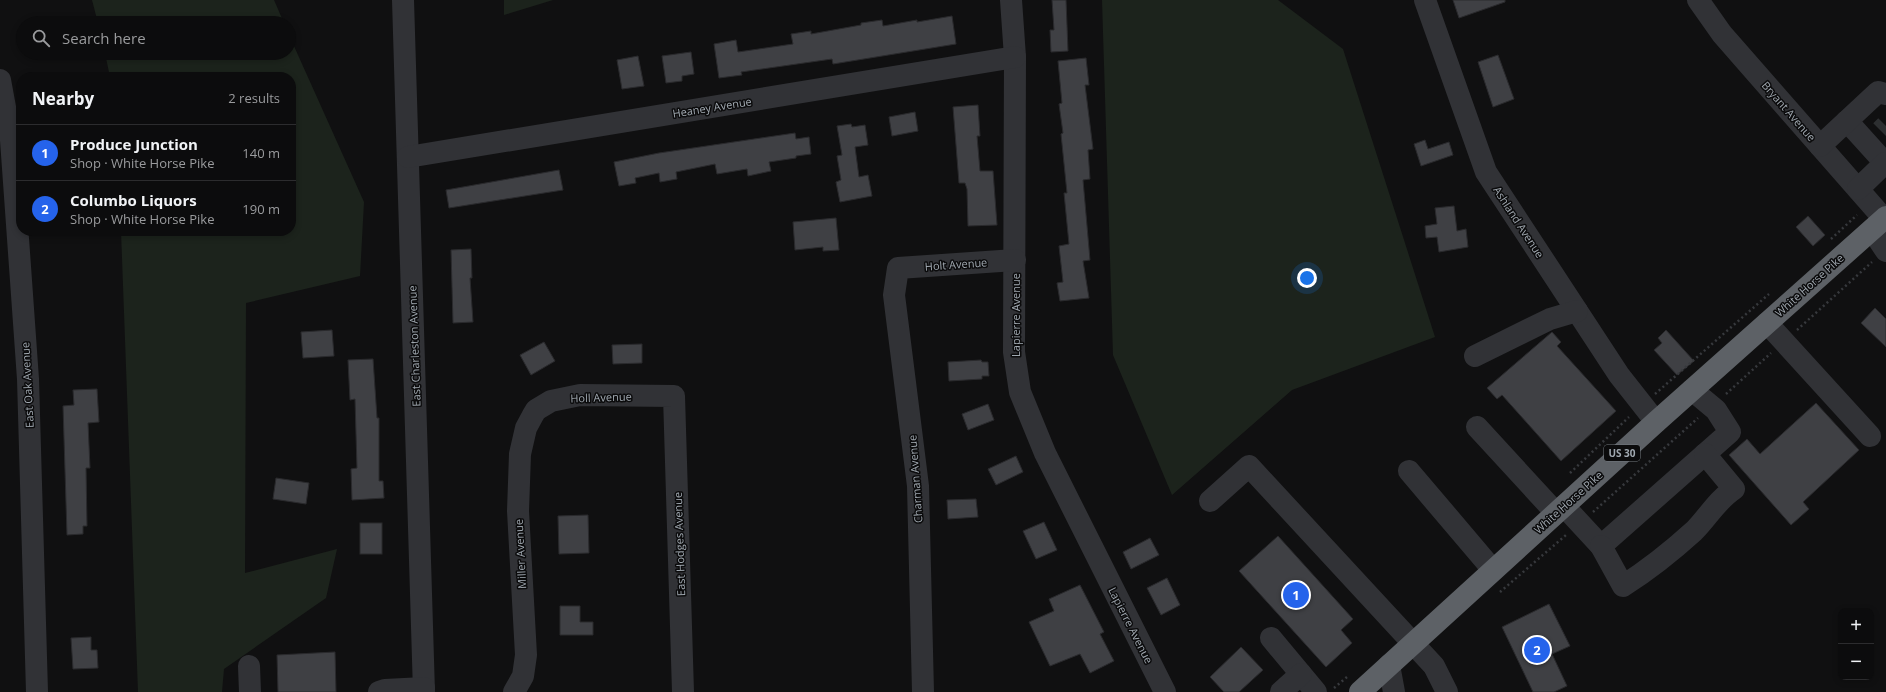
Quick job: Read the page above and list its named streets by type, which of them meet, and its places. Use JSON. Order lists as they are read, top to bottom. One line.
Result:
{"streets":{"highway":["White Horse Pike","US 30"],"street":["Heaney Avenue","Bryant Avenue","Ashland Avenue","Holt Avenue","Lapierre Avenue","East Charleston Avenue","East Oak Avenue","Holl Avenue","Charman Avenue","East Hodges Avenue","Miller Avenue"]},"crossings":[["Heaney Avenue","Lapierre Avenue"],["Heaney Avenue","East Charleston Avenue"],["Bryant Avenue","White Horse Pike"],["Ashland Avenue","White Horse Pike"],["Holt Avenue","Lapierre Avenue"],["Holt Avenue","Charman Avenue"],["Holl Avenue","East Hodges Avenue"],["Holl Avenue","Miller Avenue"]],"page":{"search":"Search here","heading":["Nearby","2 results"],"list":[{"mark":"1","name":"Produce Junction","note":"Shop · White Horse Pike","value":"140 m"},{"mark":"2","name":"Columbo Liquors","note":"Shop · White Horse Pike","value":"190 m"}],"pins":["1","2"],"map_buttons":["+","−"]}}
